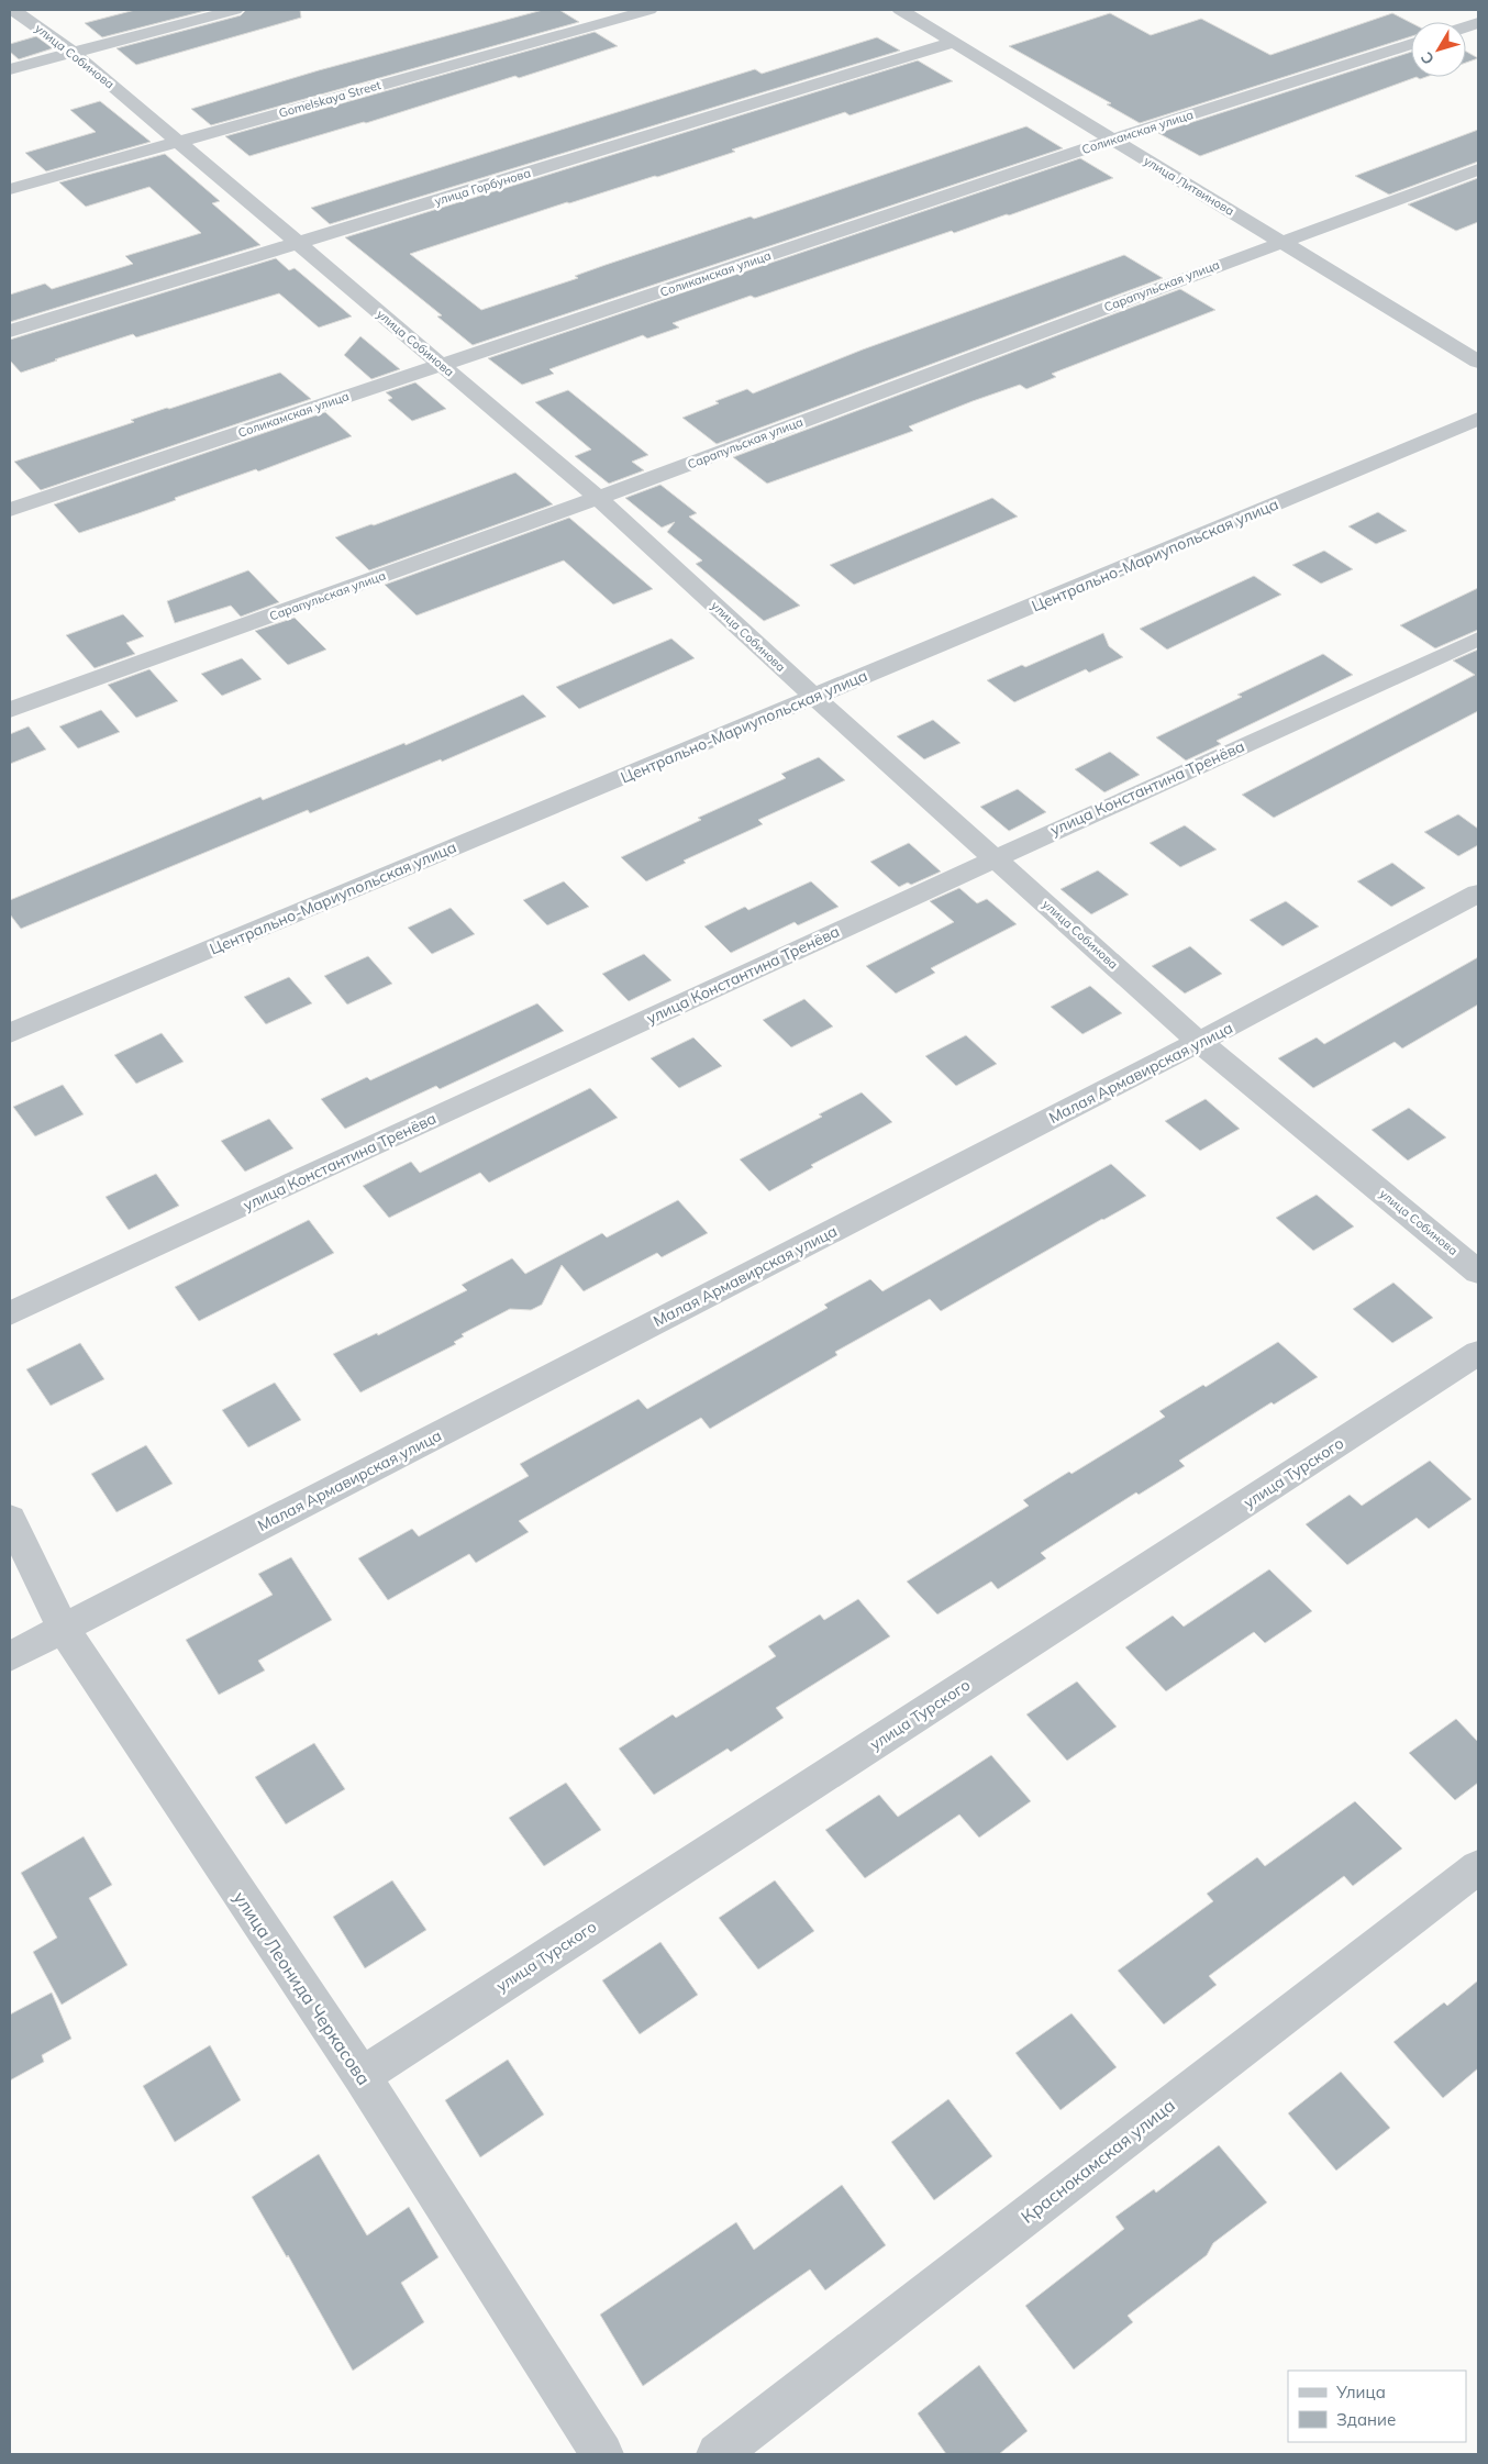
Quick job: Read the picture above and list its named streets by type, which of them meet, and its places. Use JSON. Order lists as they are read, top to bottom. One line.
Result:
{"streets":{"street":["улица Собинова","Gomelskaya Street","Соликамская улица","улица Литвинова","улица Горбунова","Сарапульская улица","Центрально-Мариупольская улица","улица Константина Тренёва","Малая Армавирская улица","улица Турского","улица Леонида Черкасова","Краснокамская улица"]},"crossings":[["улица Собинова","Gomelskaya Street"],["улица Собинова","Соликамская улица"],["улица Собинова","улица Горбунова"],["улица Собинова","Сарапульская улица"],["улица Собинова","Центрально-Мариупольская улица"],["улица Собинова","улица Константина Тренёва"],["улица Собинова","Малая Армавирская улица"],["Соликамская улица","улица Литвинова"],["улица Литвинова","улица Горбунова"],["улица Литвинова","Сарапульская улица"],["Малая Армавирская улица","улица Леонида Черкасова"],["улица Турского","улица Леонида Черкасова"]],"legend":["Улица","Здание"],"north":"bottom left"}
